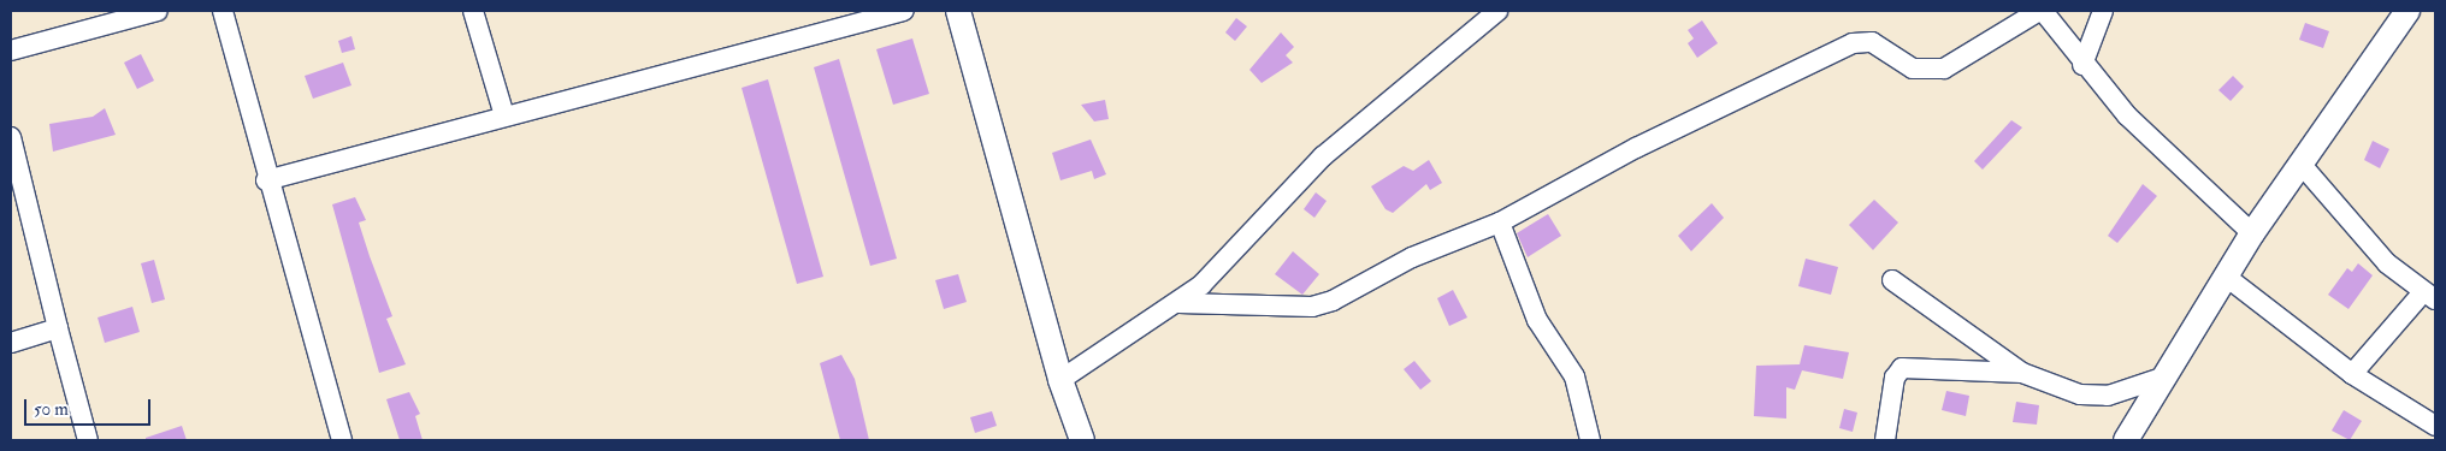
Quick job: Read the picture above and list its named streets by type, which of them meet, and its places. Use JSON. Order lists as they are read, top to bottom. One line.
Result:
{"scale_bar":"50 m"}
